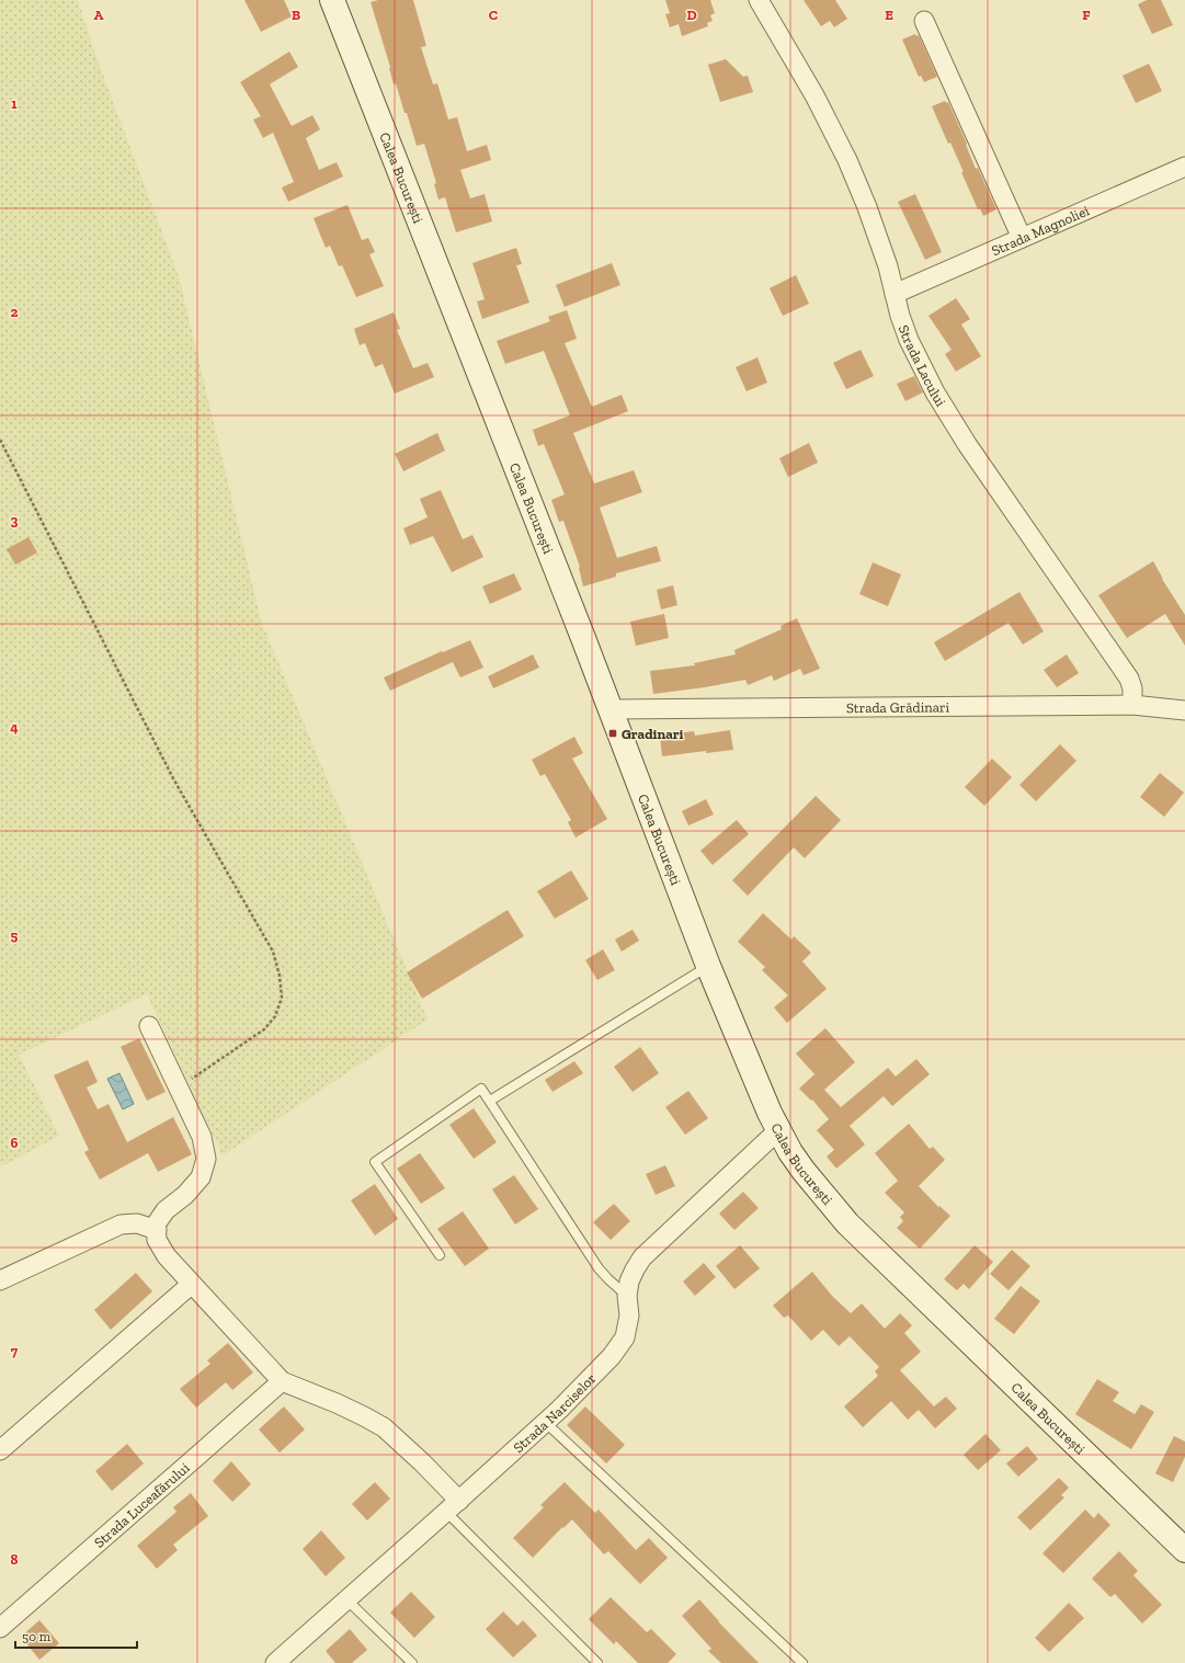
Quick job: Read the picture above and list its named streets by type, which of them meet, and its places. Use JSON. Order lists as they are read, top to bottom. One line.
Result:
{"streets":{"main road":["Calea București"],"street":["Strada Magnoliei","Strada Lacului","Strada Grădinari","Strada Narciselor","Strada Luceafărului"]},"crossings":[["Calea București","Strada Grădinari"],["Calea București","Strada Narciselor"],["Strada Magnoliei","Strada Lacului"],["Strada Lacului","Strada Grădinari"]],"places":{"transit":["Gradinari"]},"scale_bar":"50 m","grid":{"columns":["A","B","C","D","E","F"],"rows":["1","2","3","4","5","6","7","8"]}}
